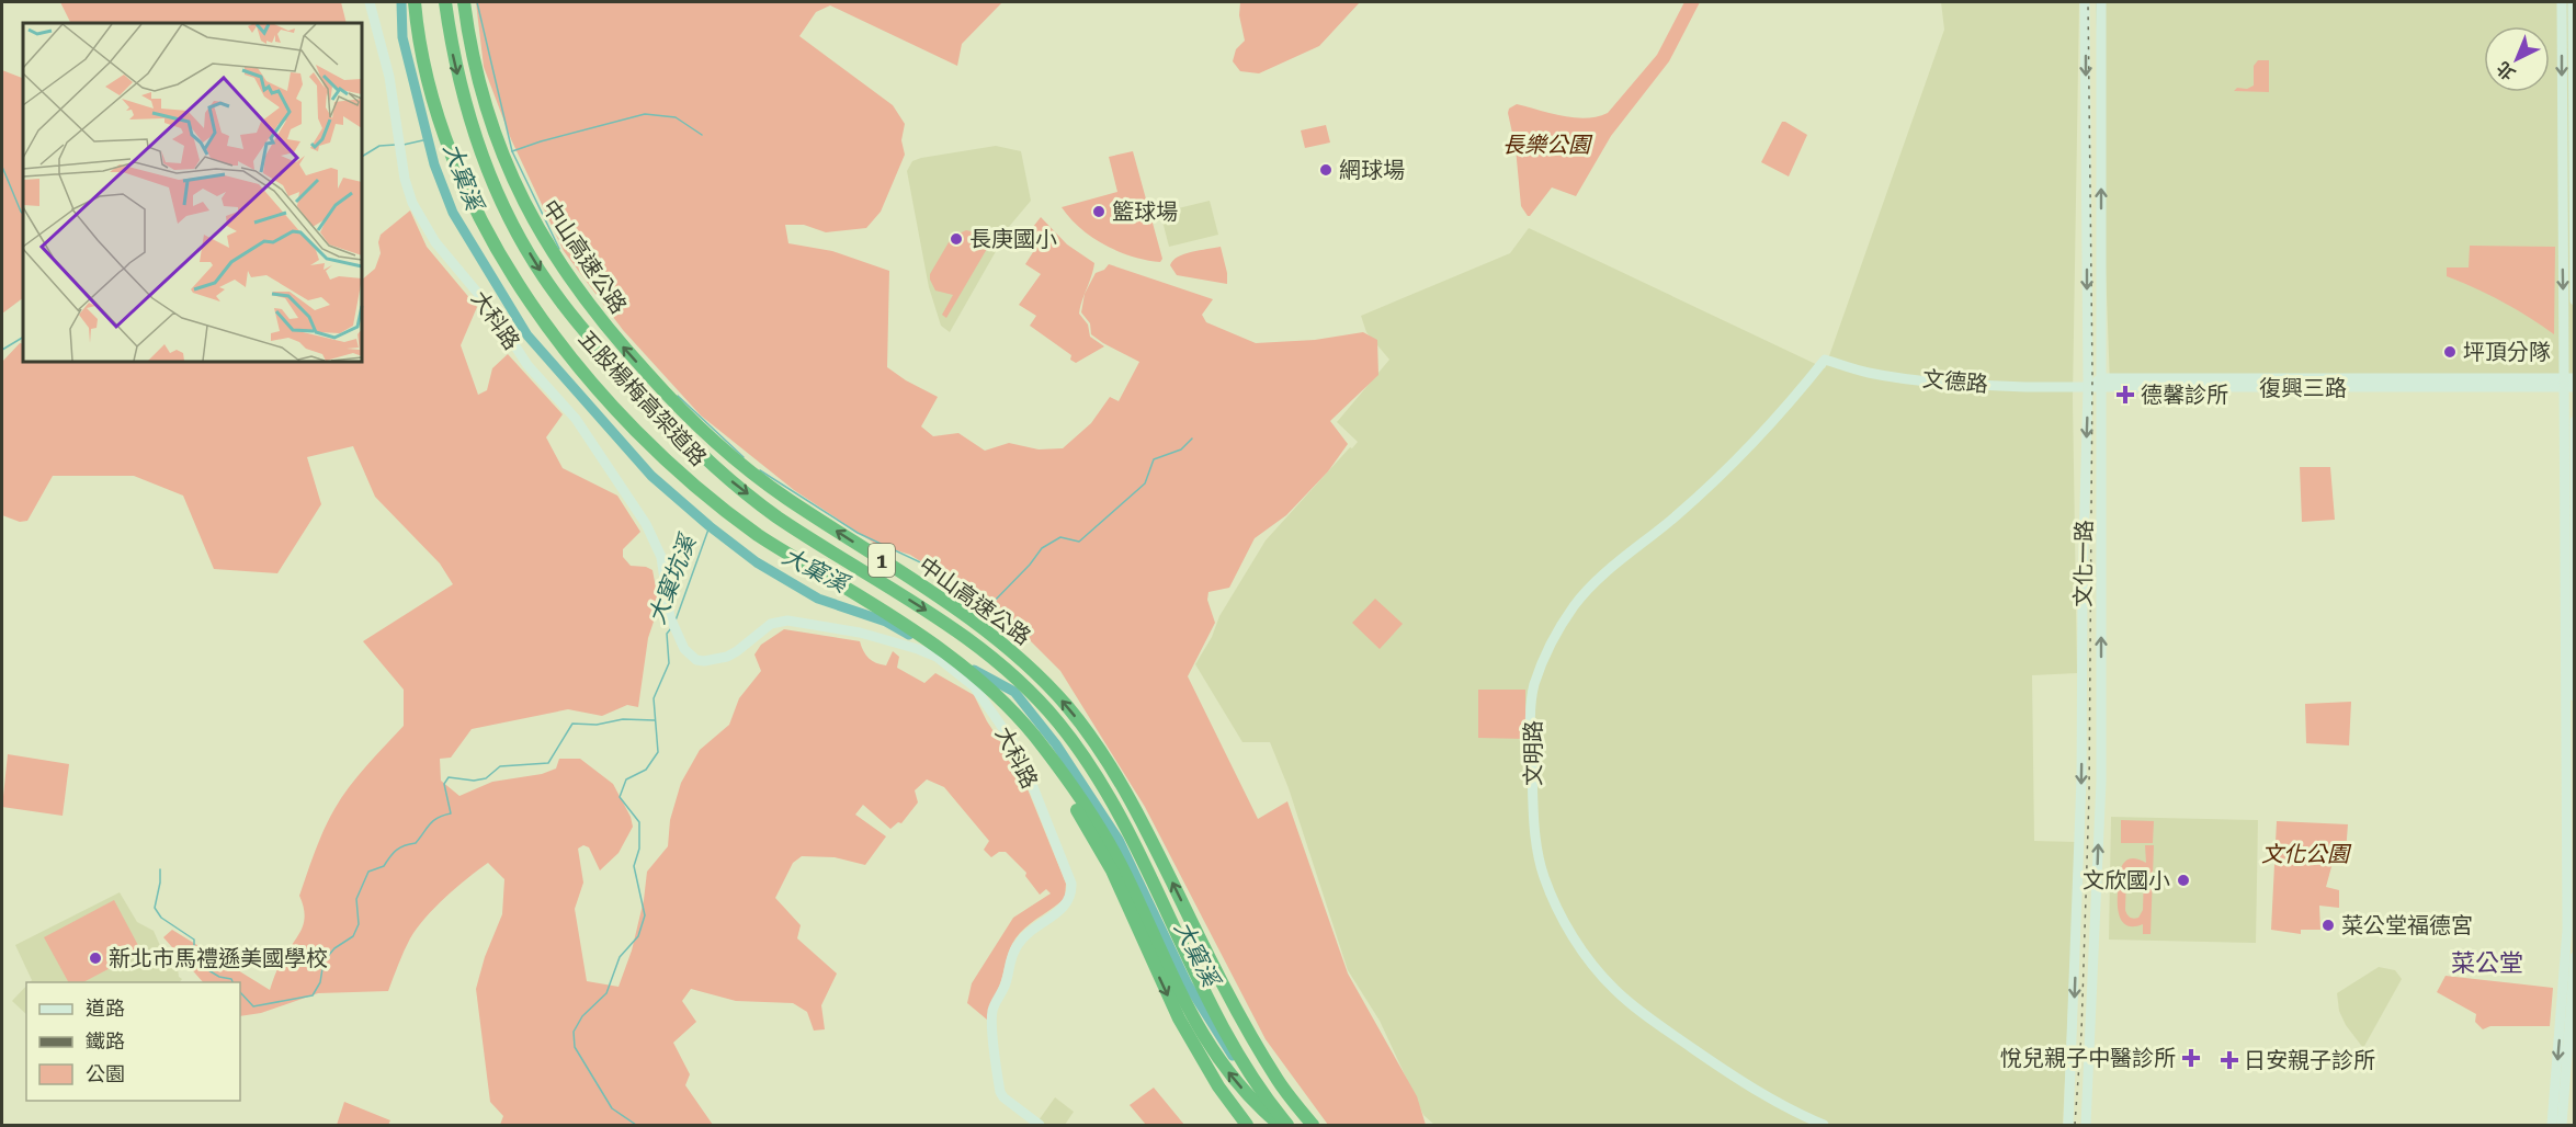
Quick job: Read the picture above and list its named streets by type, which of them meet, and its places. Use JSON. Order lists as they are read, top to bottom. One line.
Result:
{"streets":{"highway":["中山高速公路","五股楊梅高架道路","1"],"street":["大科路","文德路","復興三路","文化一路","文明路"]},"crossings":[["文德路","復興三路"],["文德路","文化一路"],["文德路","文明路"],["復興三路","文化一路"]],"districts":["菜公堂"],"water":["大窠溪","大窠坑溪"],"parks":["長樂公園","文化公園"],"places":{"other":["網球場","籃球場","長庚國小","坪頂分隊","文欣國小","菜公堂福德宮","新北市馬禮遜美國學校"],"health":["德馨診所","悅兒親子中醫診所","日安親子診所"]},"legend":["道路","鐵路","公園"],"north":"bottom left"}
